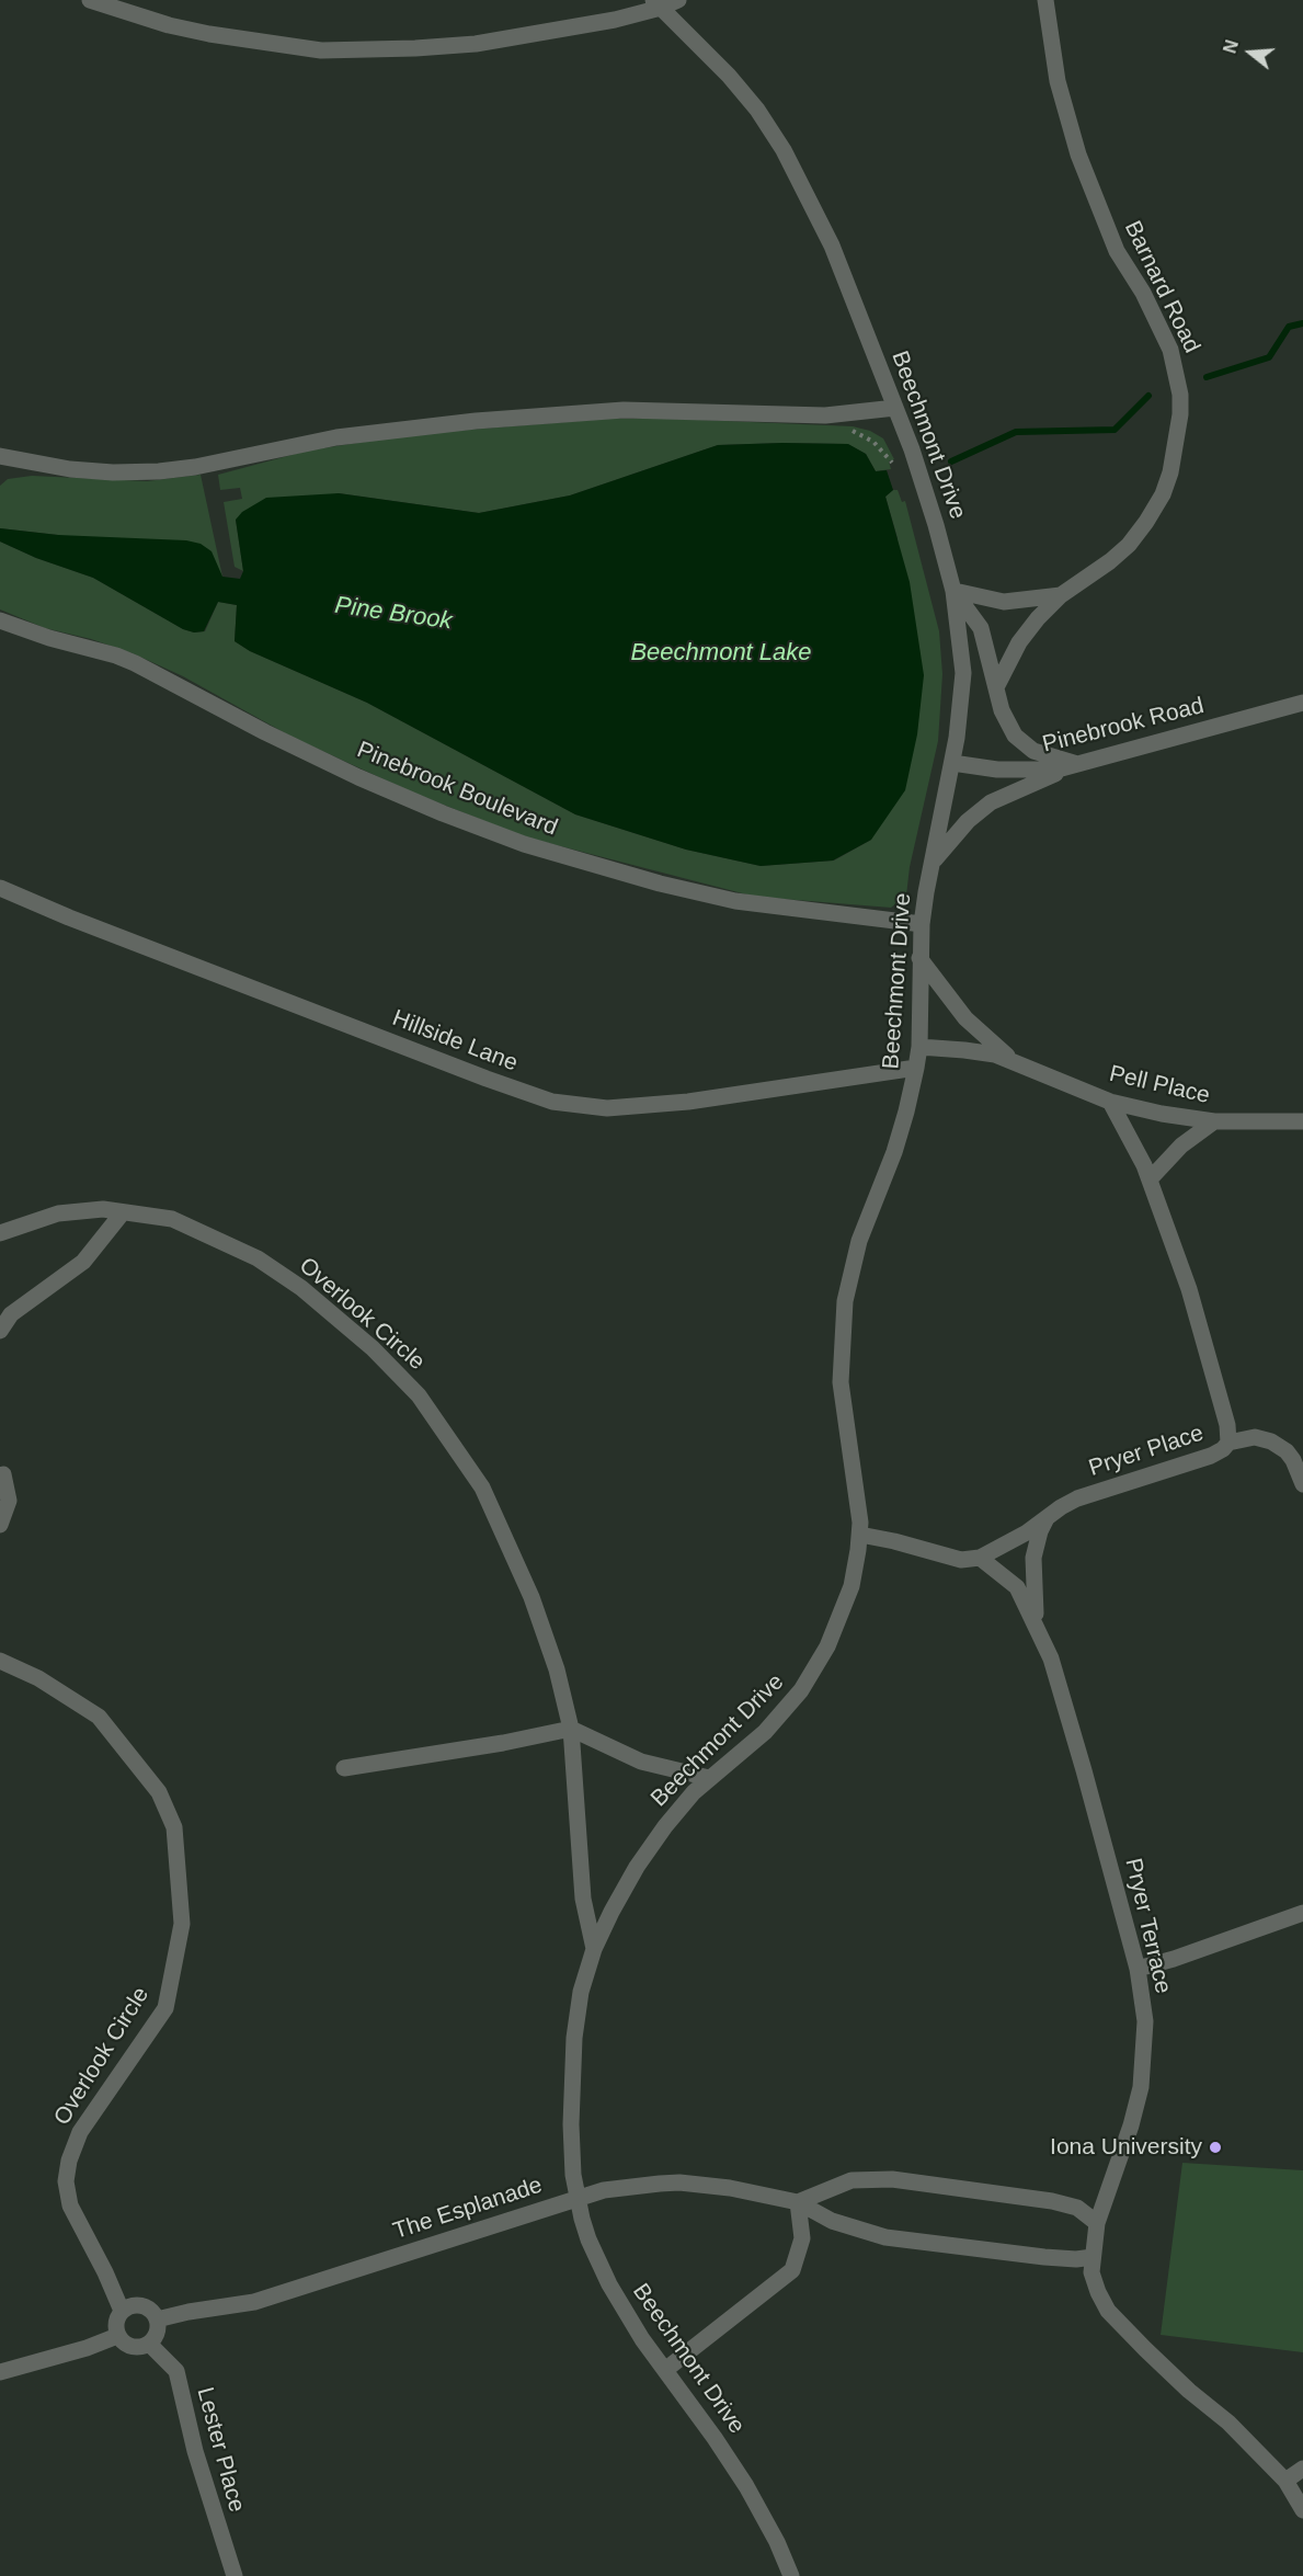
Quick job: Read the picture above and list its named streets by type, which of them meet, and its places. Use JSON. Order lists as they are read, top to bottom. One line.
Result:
{"streets":{"street":["Barnard Road","Beechmont Drive","Pinebrook Road","Pinebrook Boulevard","Hillside Lane","Pell Place","Overlook Circle","Pryer Place","Pryer Terrace","The Esplanade","Lester Place"]},"crossings":[["Barnard Road","Beechmont Drive"],["Beechmont Drive","Pinebrook Road"],["Beechmont Drive","Pinebrook Boulevard"],["Beechmont Drive","Hillside Lane"],["Beechmont Drive","Pell Place"],["Beechmont Drive","Overlook Circle"],["Beechmont Drive","Pryer Place"],["Beechmont Drive","The Esplanade"],["Pell Place","Pryer Place"],["Overlook Circle","The Esplanade"],["Overlook Circle","Lester Place"],["Pryer Place","Pryer Terrace"],["Pryer Terrace","The Esplanade"],["The Esplanade","Lester Place"]],"water":["Pine Brook","Beechmont Lake"],"places":["Iona University"],"north":"left"}
